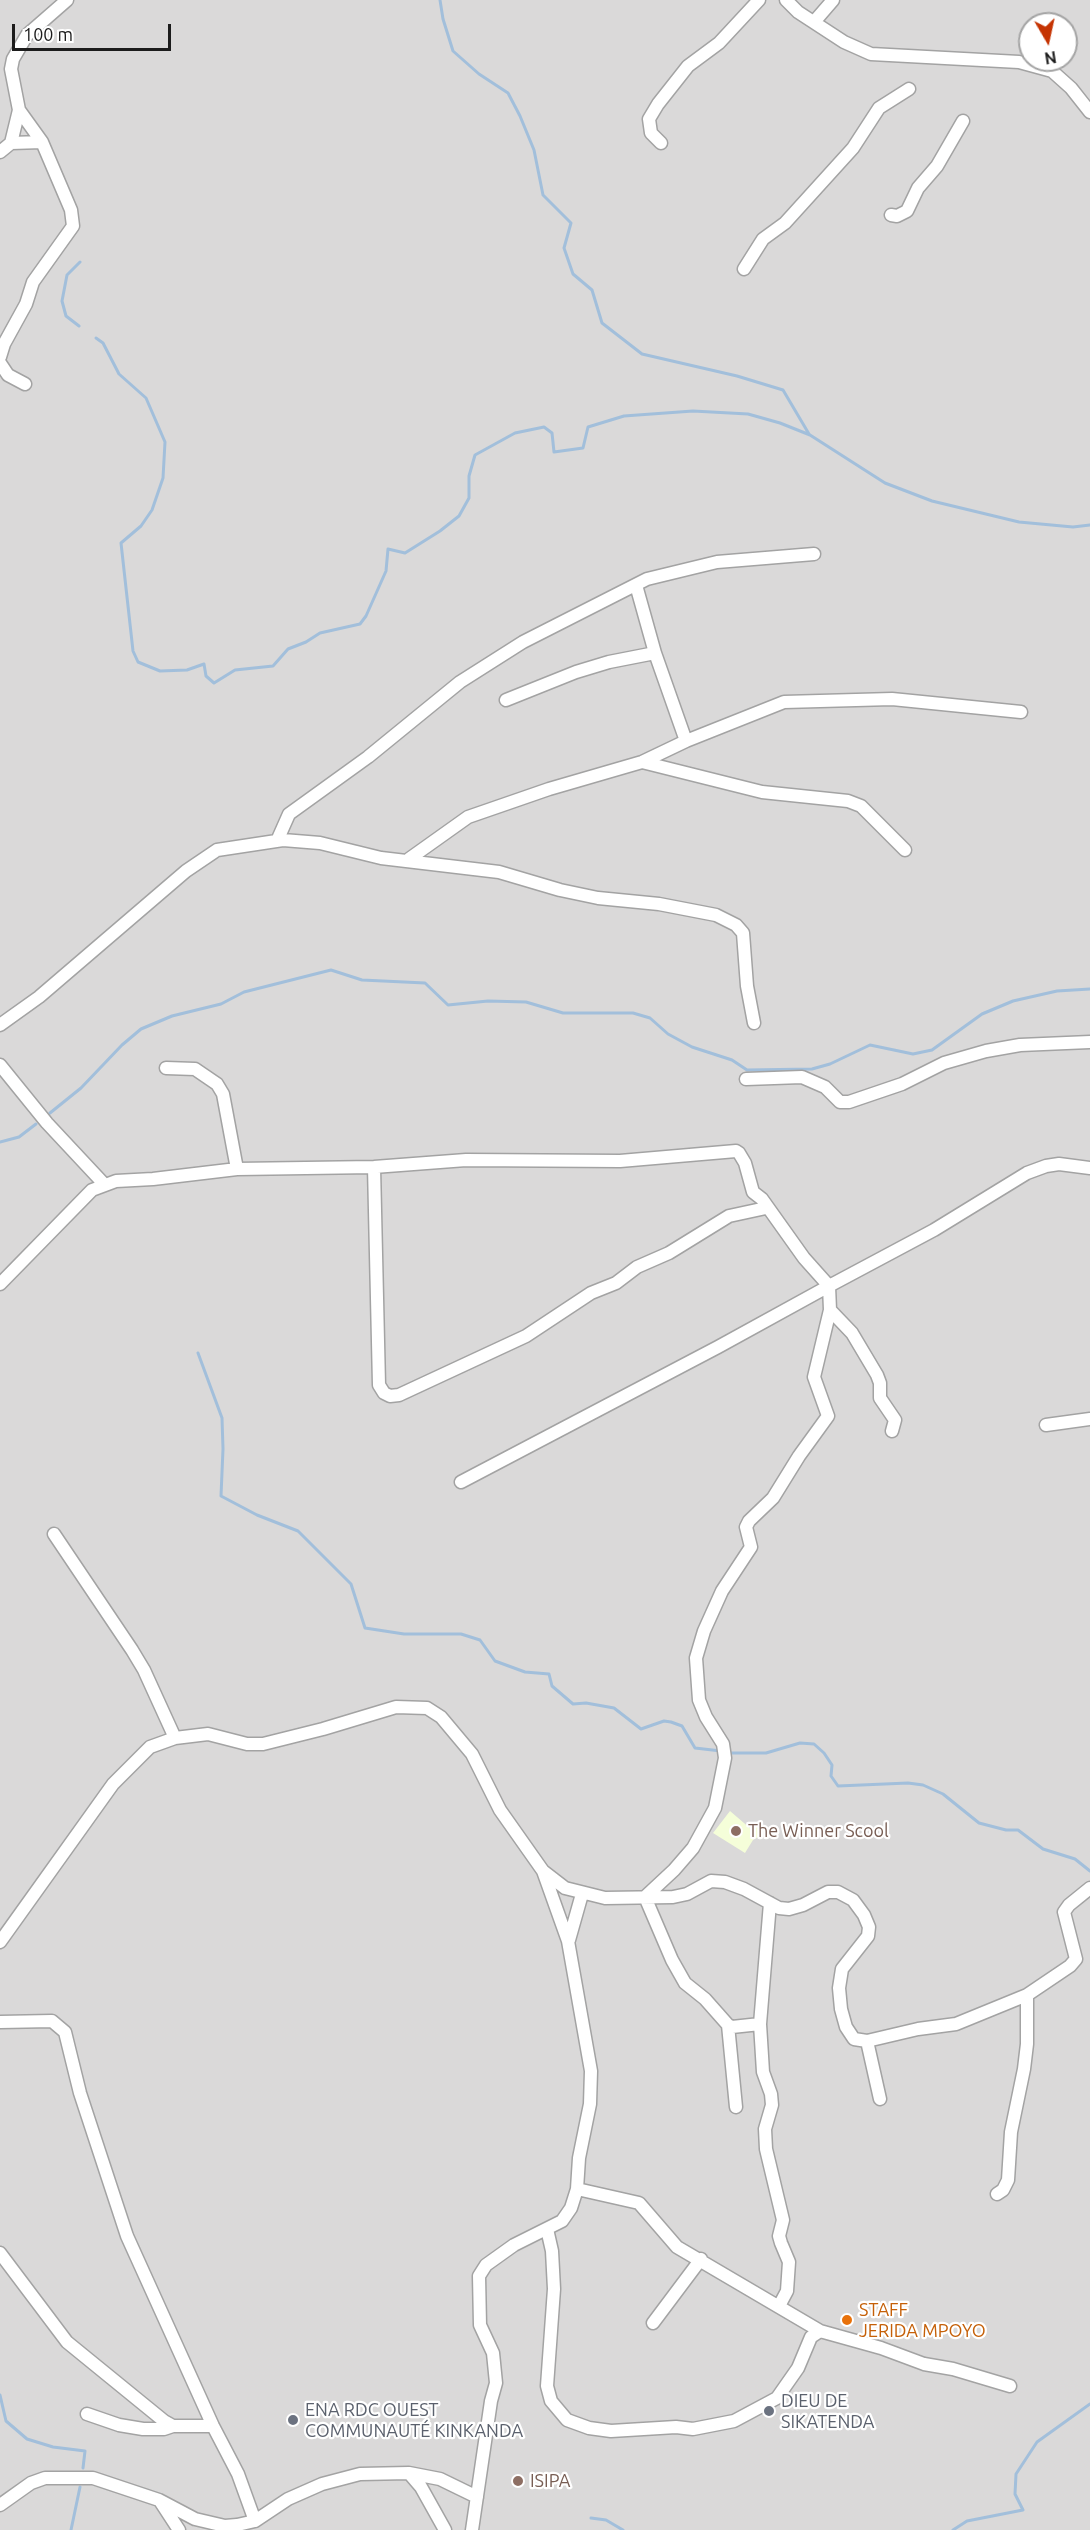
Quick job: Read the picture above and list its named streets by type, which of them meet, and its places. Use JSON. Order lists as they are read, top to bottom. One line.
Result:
{"places":["The Winner Scool","STAFF JERIDA MPOYO","DIEU DE SIKATENDA","ENA RDC OUEST COMMUNAUTÉ KINKANDA","ISIPA"],"scale_bar":"100 m","north":"bottom"}
